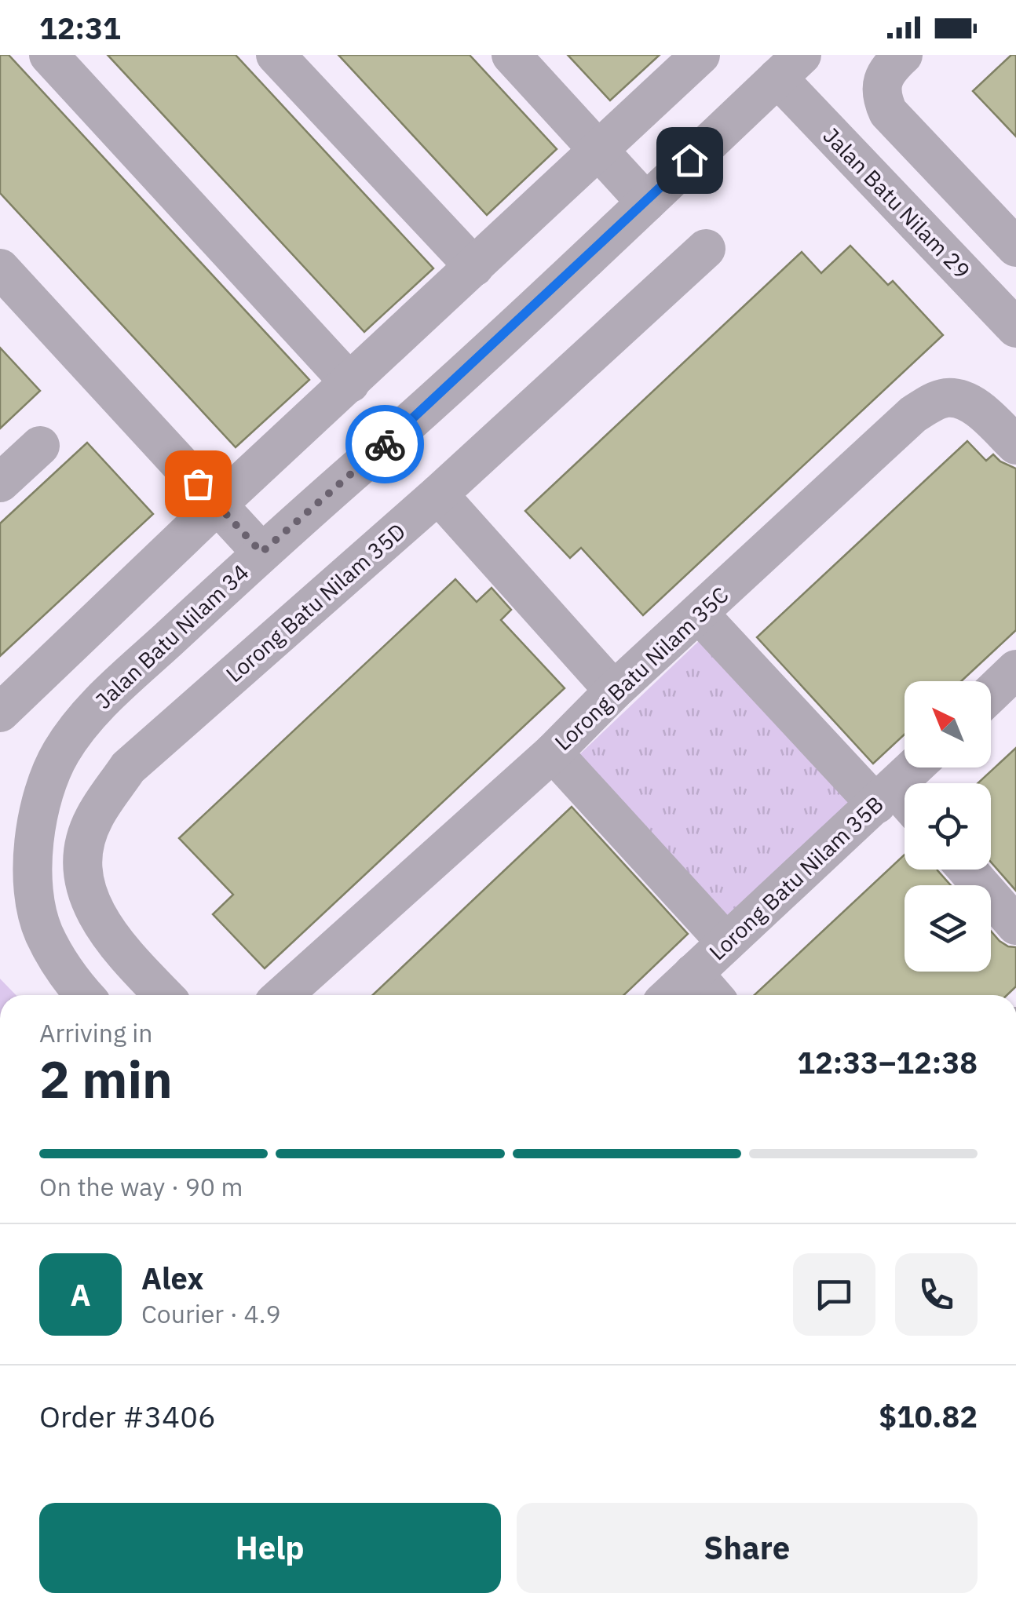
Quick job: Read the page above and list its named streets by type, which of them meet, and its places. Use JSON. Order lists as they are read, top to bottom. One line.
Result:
{"streets":{"street":["Jalan Batu Nilam 29","Lorong Batu Nilam 35D","Jalan Batu Nilam 34","Lorong Batu Nilam 35C","Lorong Batu Nilam 35B"]},"crossings":[["Jalan Batu Nilam 29","Jalan Batu Nilam 34"]],"north":"top left","page":{"status":"12:31","heading":["2 min","Arriving in","12:33–12:38"],"panel":["Alex","Courier · 4.9","Order #3406","$10.82"],"bar":"On the way · 90 m","round":"A","buttons":["Help","Share"]}}
